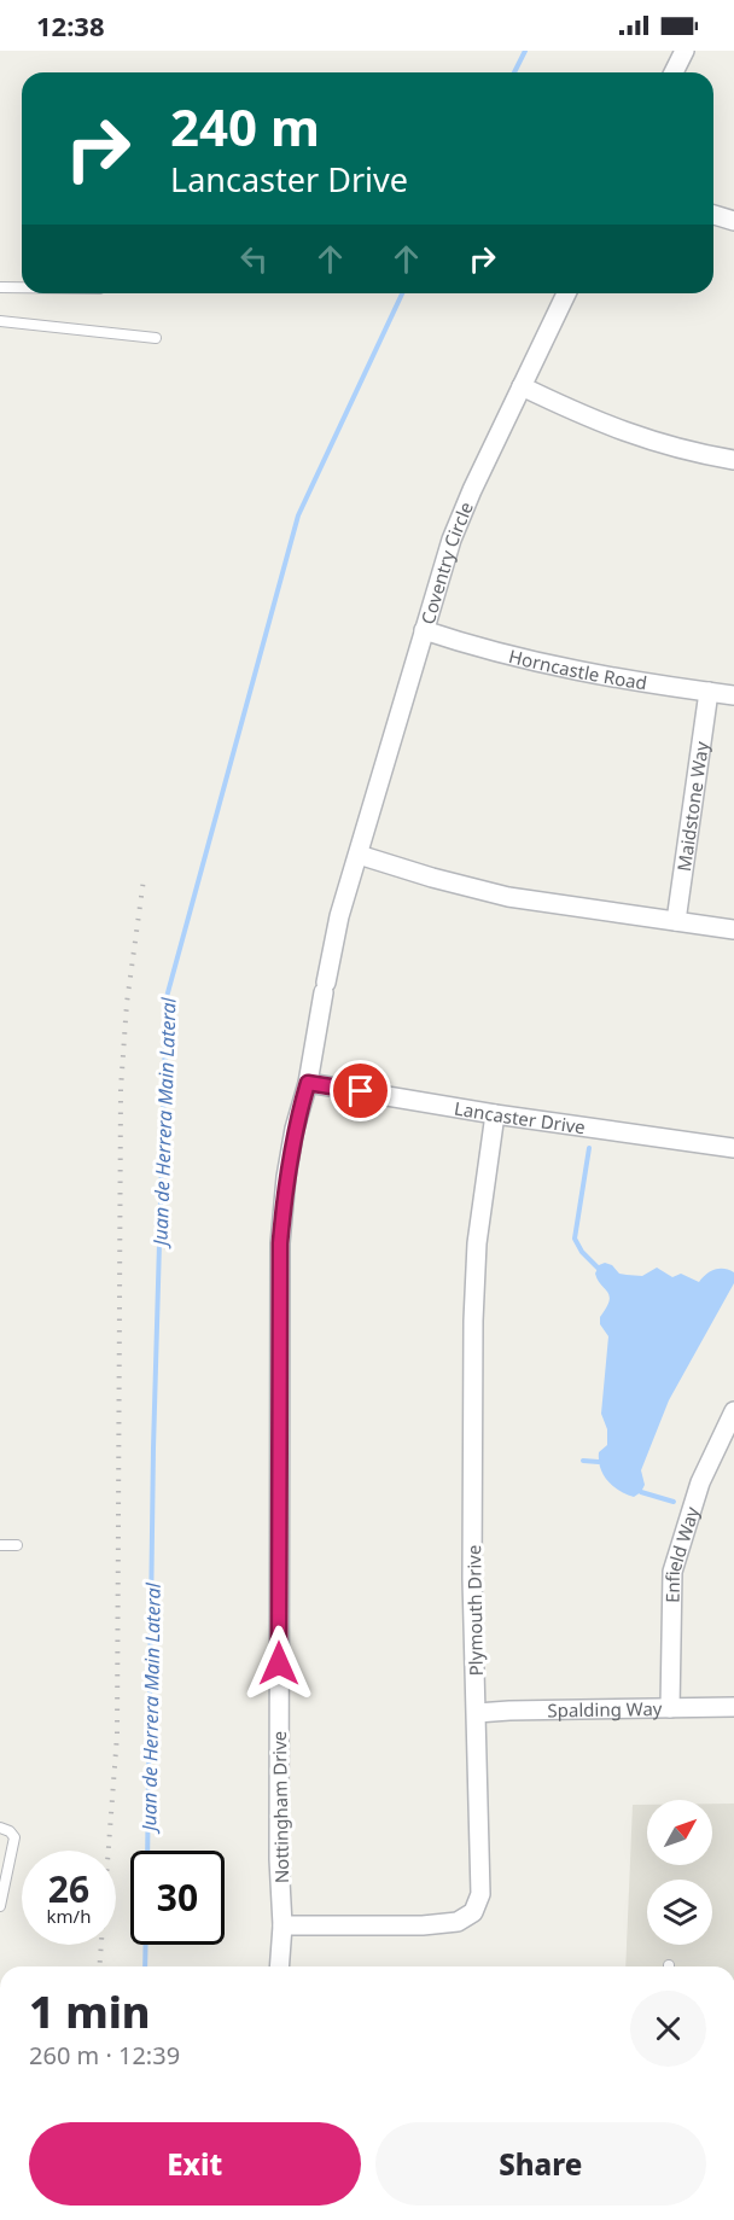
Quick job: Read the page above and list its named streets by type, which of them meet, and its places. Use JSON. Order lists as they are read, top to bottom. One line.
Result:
{"streets":{"street":["Coventry Circle","Horncastle Road","Maidstone Way","Lancaster Drive","Enfield Way","Plymouth Drive","Spalding Way","Nottingham Drive"]},"crossings":[["Coventry Circle","Horncastle Road"],["Coventry Circle","Nottingham Drive"],["Horncastle Road","Maidstone Way"],["Lancaster Drive","Plymouth Drive"],["Lancaster Drive","Nottingham Drive"],["Enfield Way","Spalding Way"],["Plymouth Drive","Spalding Way"],["Plymouth Drive","Nottingham Drive"]],"water":["Juan de Herrera Main Lateral"],"north":"top right","page":{"status":"12:38","turn":["240 m","Lancaster Drive"],"speed":"26 km/h","limit":"30","heading":["1 min","260 m · 12:39"],"buttons":["Exit","Share"]}}
